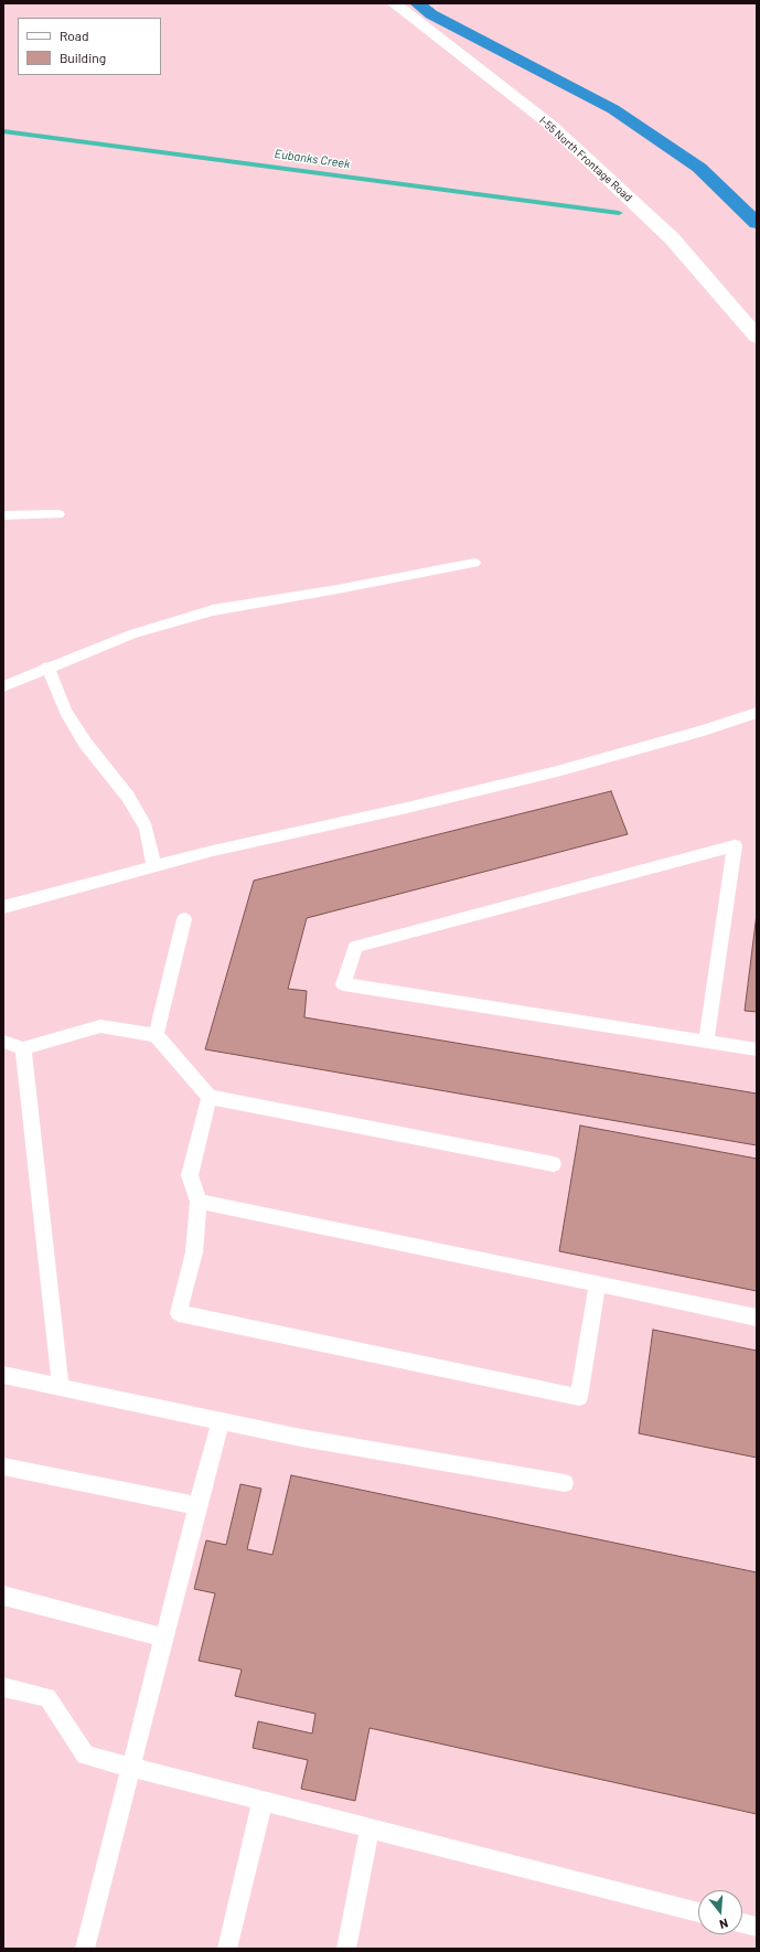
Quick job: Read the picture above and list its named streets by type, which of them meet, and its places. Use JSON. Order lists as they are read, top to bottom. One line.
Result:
{"streets":{"street":["I-55 North Frontage Road"]},"water":["Eubanks Creek"],"legend":["Road","Building"],"north":"bottom"}
